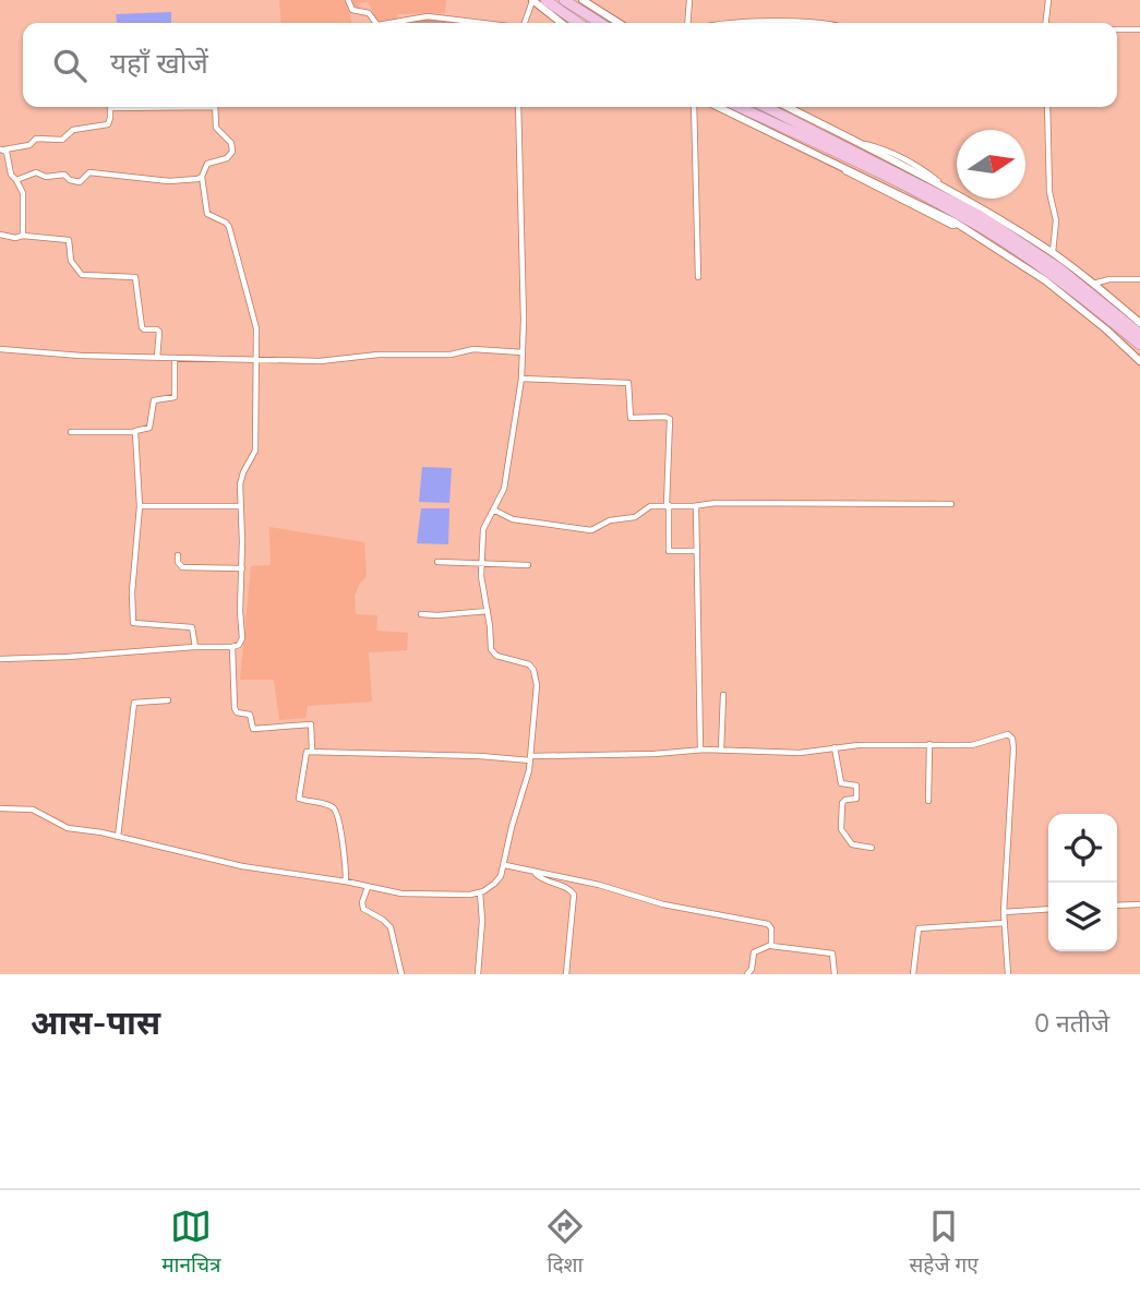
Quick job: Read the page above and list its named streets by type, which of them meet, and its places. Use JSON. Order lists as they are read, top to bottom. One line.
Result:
{"north":"right","page":{"search":"यहाँ खोजें","heading":["आस-पास","0 नतीजे"],"nav":["मानचित्र","दिशा","सहेजे गए"]}}
